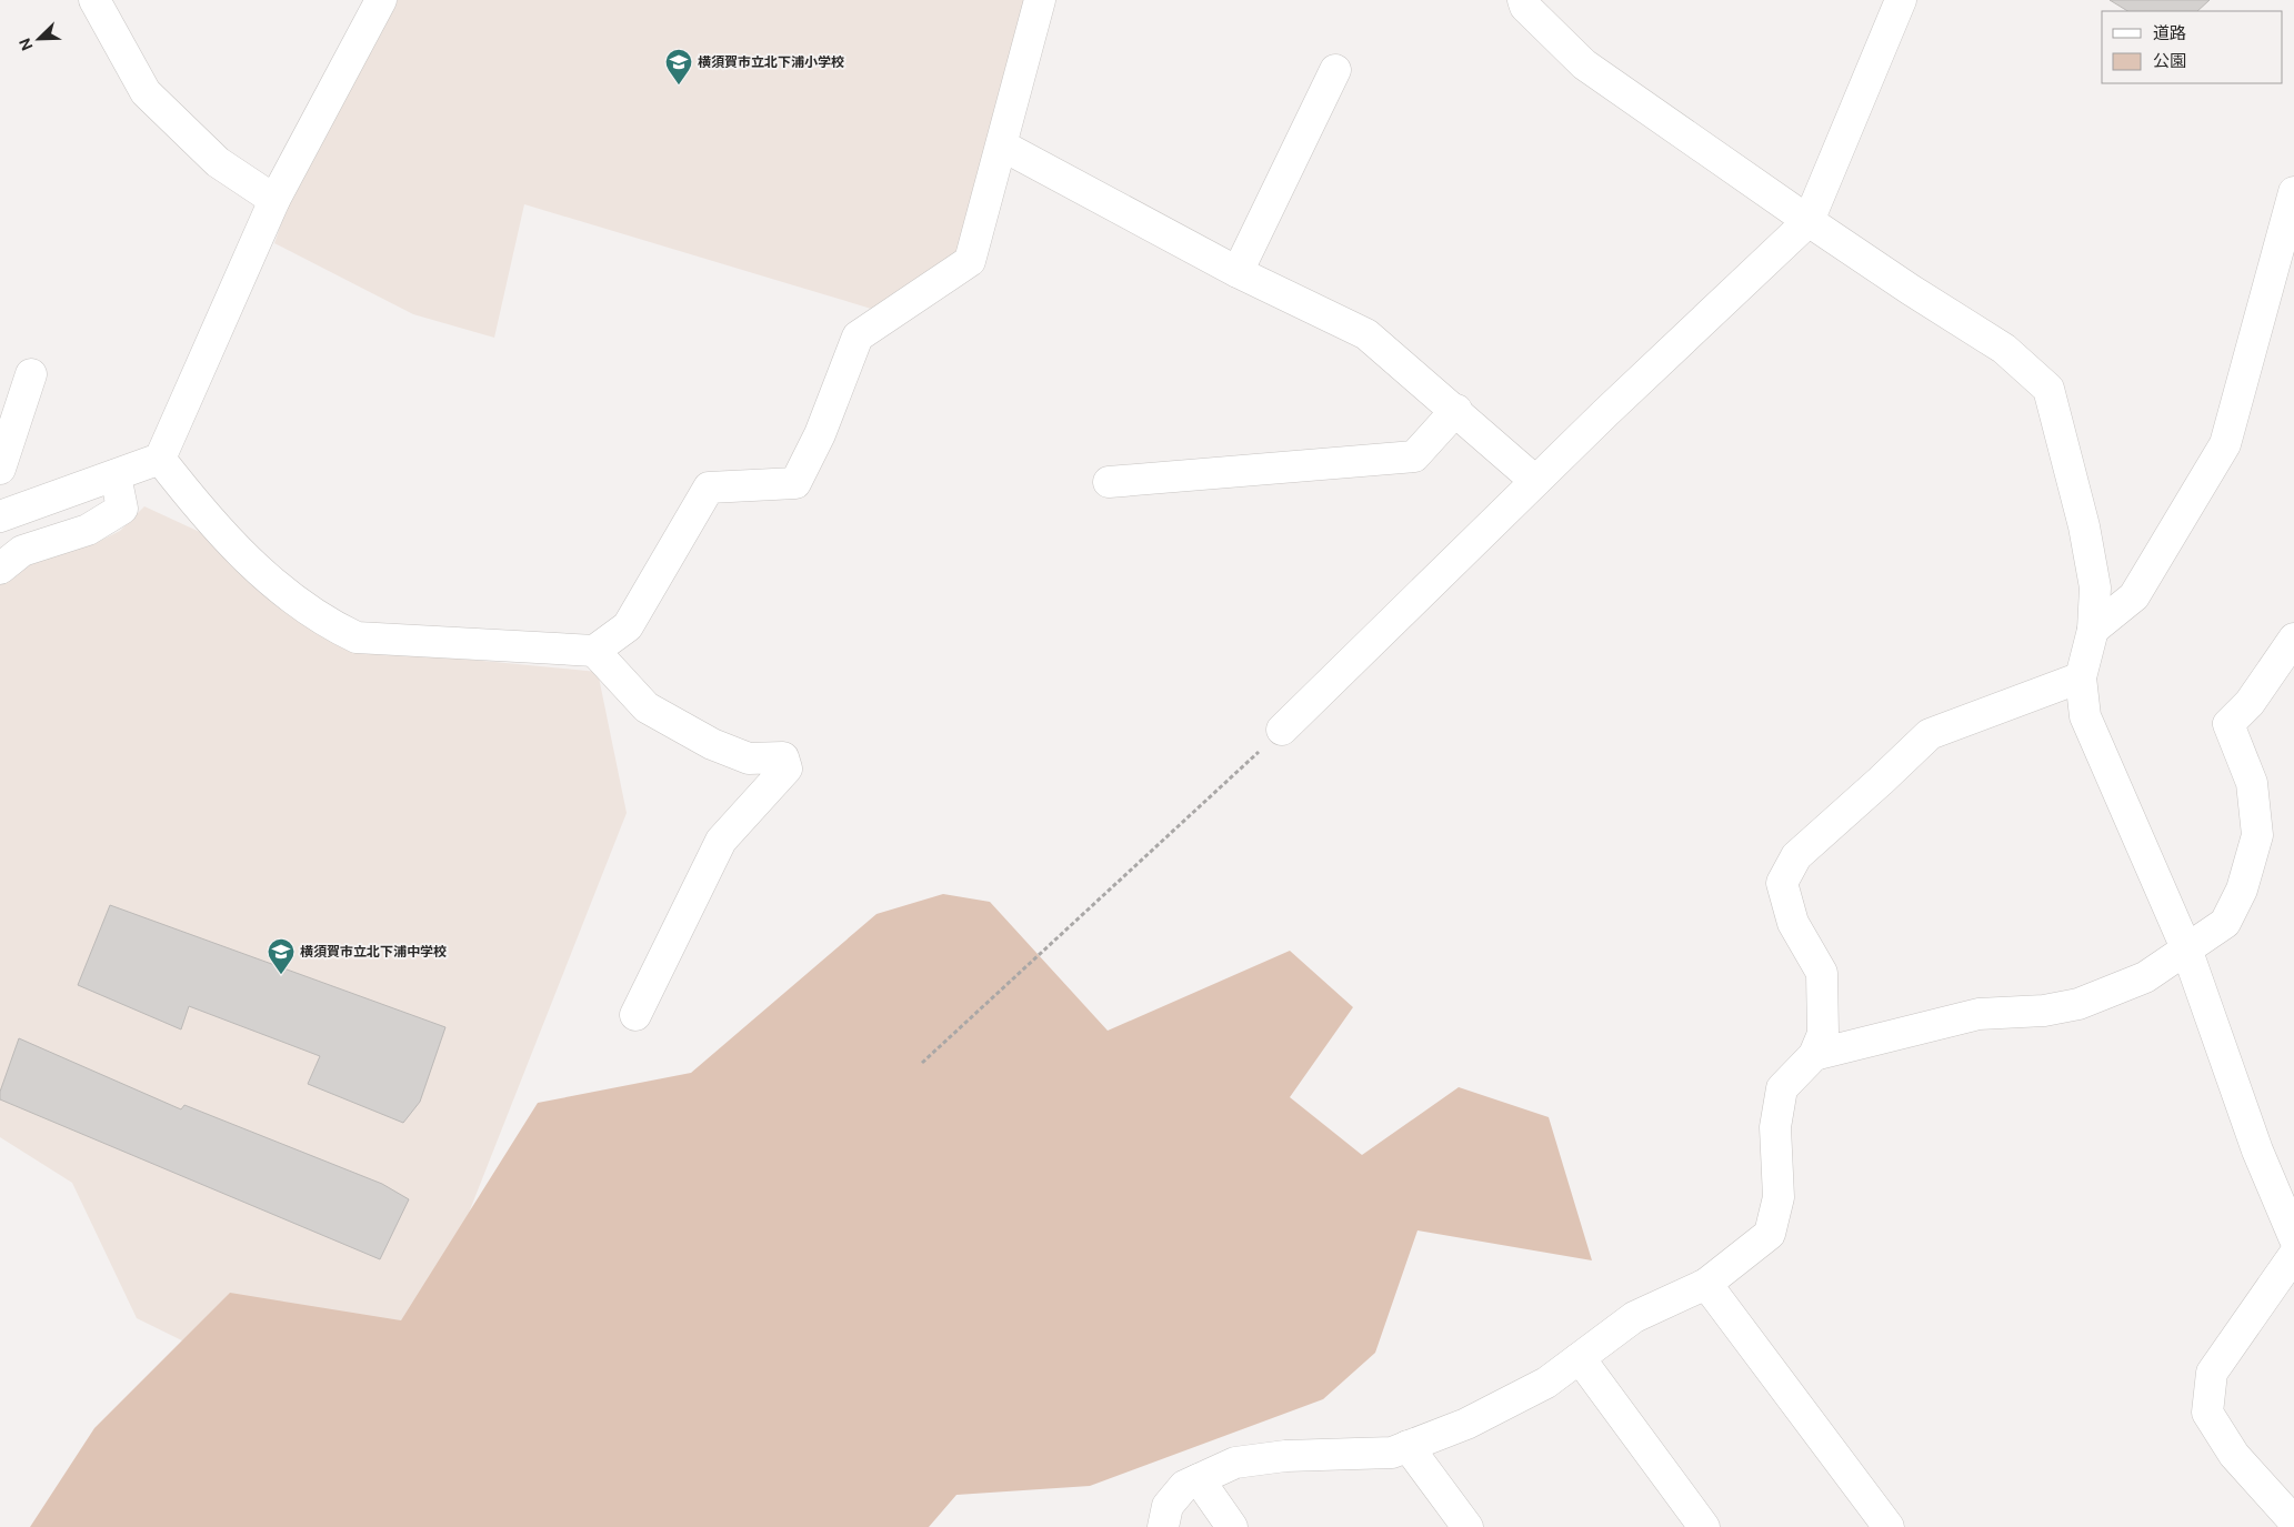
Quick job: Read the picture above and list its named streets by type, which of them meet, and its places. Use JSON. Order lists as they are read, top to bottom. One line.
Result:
{"places":{"school or university":["横須賀市立北下浦小学校","横須賀市立北下浦中学校"]},"legend":["道路","公園"],"north":"bottom left"}
